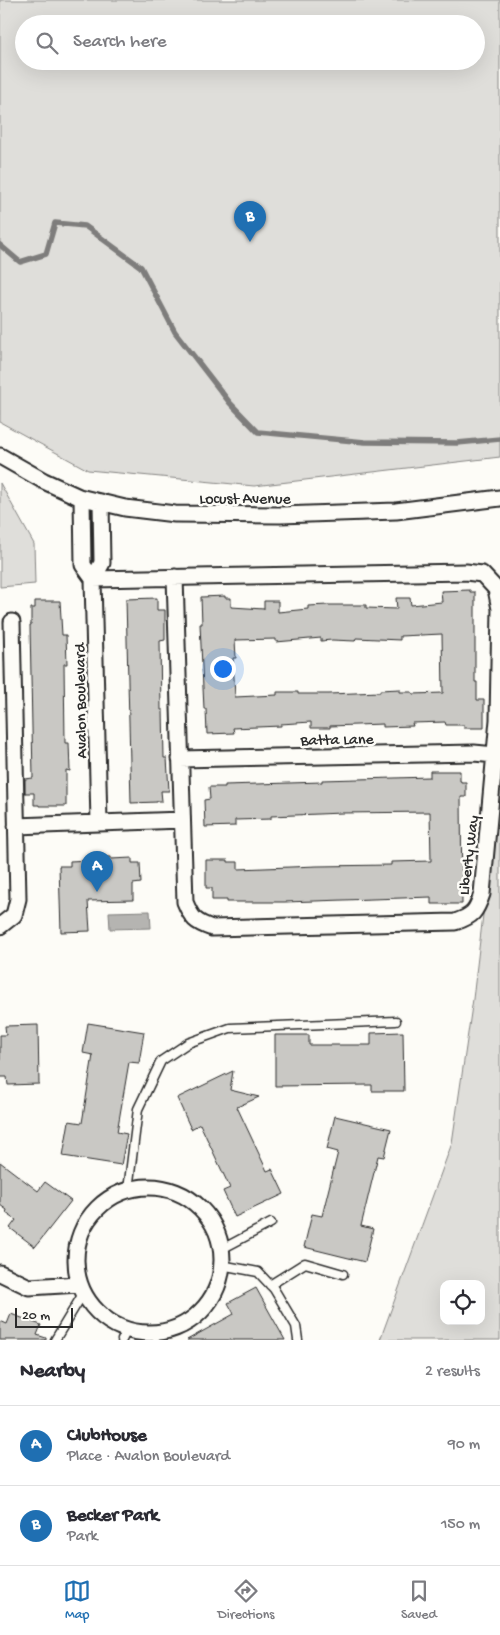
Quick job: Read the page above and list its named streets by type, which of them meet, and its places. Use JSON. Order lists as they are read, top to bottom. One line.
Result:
{"streets":{"street":["Locust Avenue","Avalon Boulevard","Batta Lane","Liberty Way"]},"crossings":[["Locust Avenue","Avalon Boulevard"],["Avalon Boulevard","Liberty Way"],["Batta Lane","Liberty Way"]],"scale_bar":"20 m","page":{"search":"Search here","pins":["B","A"],"scale":"20 m","heading":["Nearby","2 results"],"list":[{"mark":"A","name":"ClubHouse","note":"Place · Avalon Boulevard","value":"90 m"},{"mark":"B","name":"Becker Park","note":"Park","value":"150 m"}],"nav":["Map","Directions","Saved"]}}
